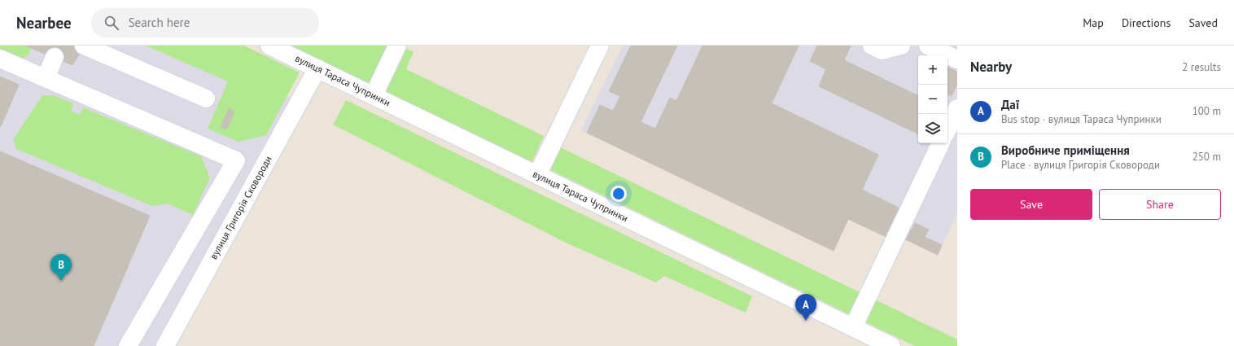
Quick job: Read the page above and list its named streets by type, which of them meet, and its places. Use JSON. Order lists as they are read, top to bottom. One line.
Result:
{"streets":{"street":["вулиця Тараса Чупринки","вулиця Григорія Сковороди"]},"crossings":[["вулиця Тараса Чупринки","вулиця Григорія Сковороди"]],"page":{"header":"Nearbee","search":"Search here","nav":["Map","Directions","Saved"],"heading":["Nearby","2 results"],"map_buttons":["+","−"],"list":[{"mark":"A","name":"Даї","note":"Bus stop · вулиця Тараса Чупринки","value":"100 m"},{"mark":"B","name":"Виробниче приміщення","note":"Place · вулиця Григорія Сковороди","value":"250 m"}],"buttons":["Save","Share"],"pins":["B","A"]}}
